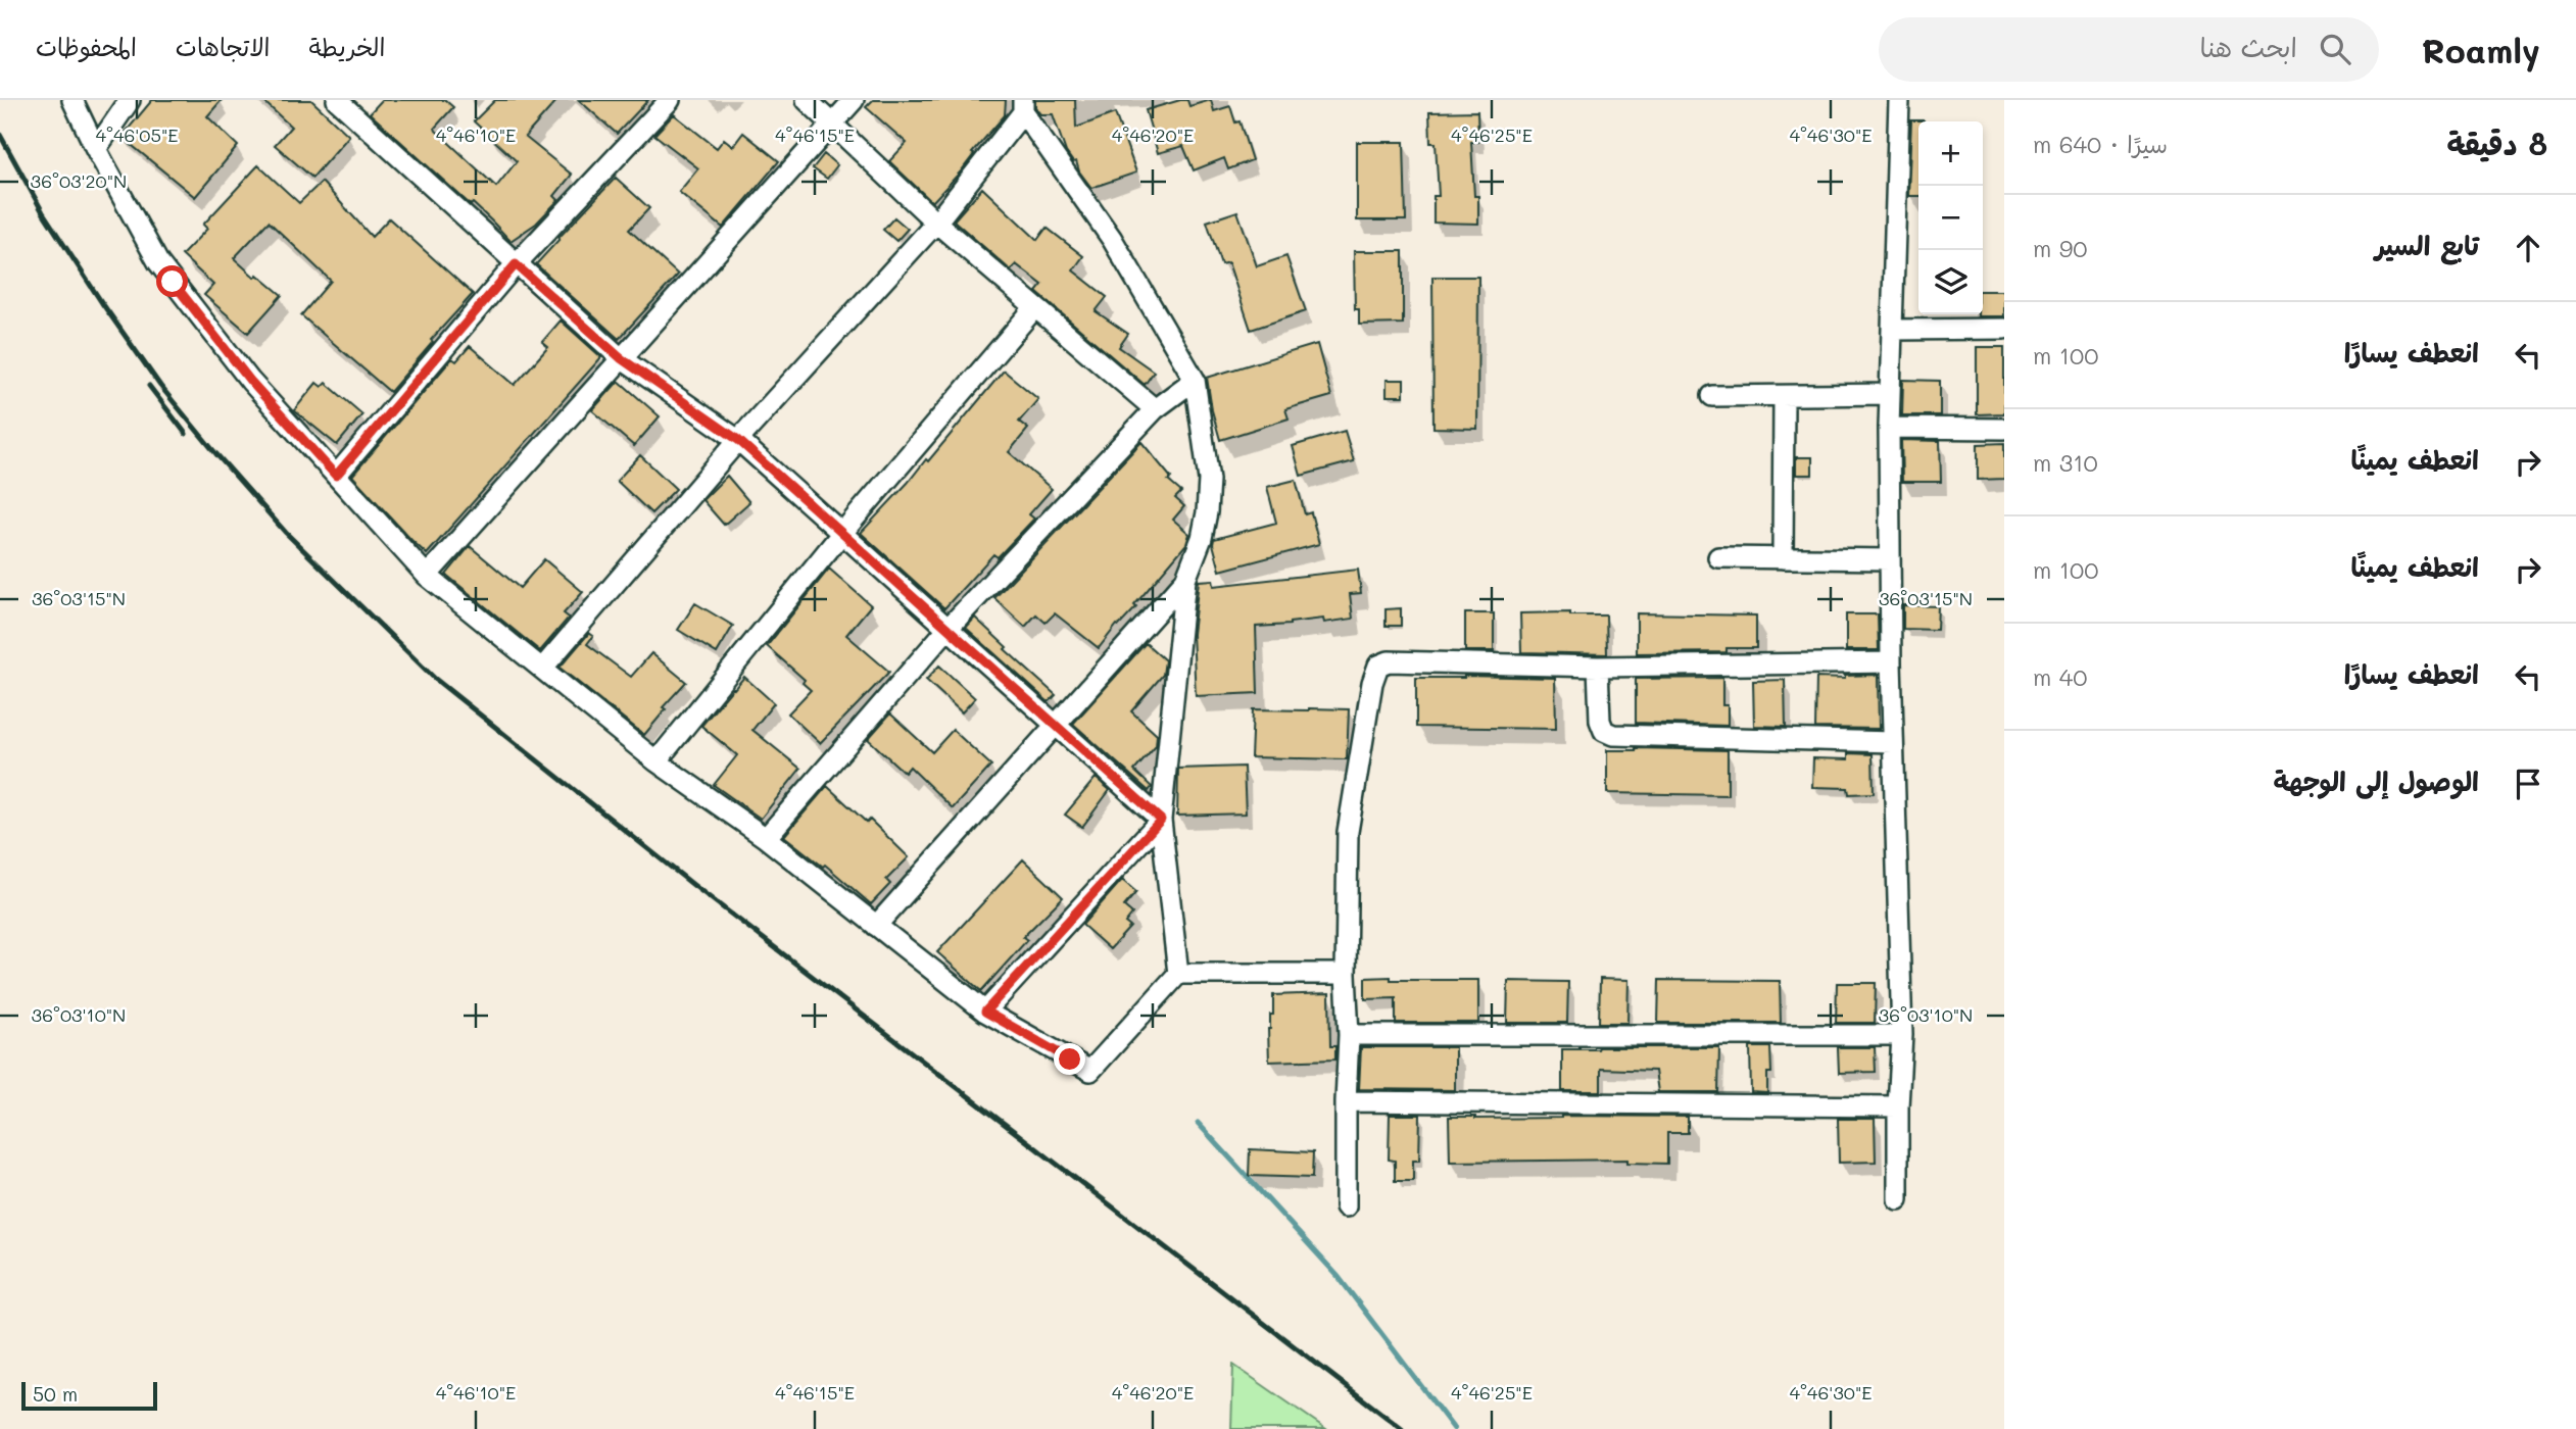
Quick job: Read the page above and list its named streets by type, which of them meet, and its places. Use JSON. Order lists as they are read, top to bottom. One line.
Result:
{"scale_bar":"50 m","page":{"header":"Roamly","search":"ابحث هنا","nav":["الخريطة","الاتجاهات","المحفوظات"],"heading":["8 دقيقة","سيرًا · 640 m"],"map_buttons":["+","−"],"list":[["تابع السير","90 m"],["انعطف يسارًا","100 m"],["انعطف يمينًا","310 m"],["انعطف يمينًا","100 m"],["انعطف يسارًا","40 m"],"الوصول إلى الوجهة"],"scale":"50 m"},"coordinates":["4°46'05\"E","4°46'10\"E","4°46'15\"E","4°46'20\"E","4°46'25\"E","4°46'30\"E","36°03'20\"N","36°03'15\"N","36°03'10\"N"]}
